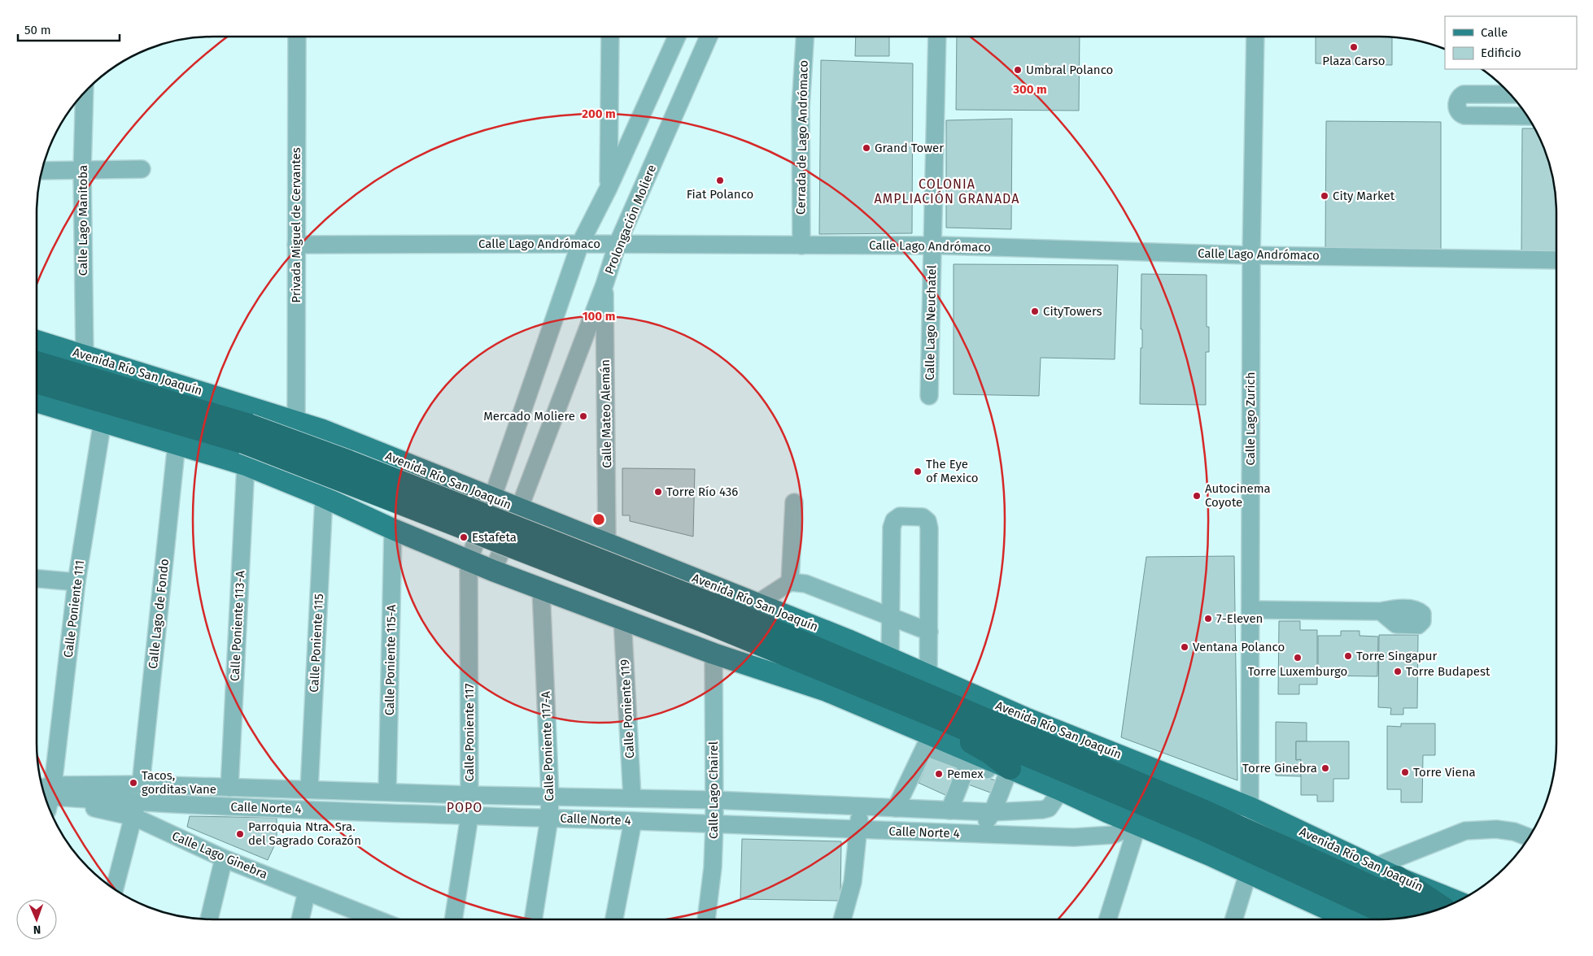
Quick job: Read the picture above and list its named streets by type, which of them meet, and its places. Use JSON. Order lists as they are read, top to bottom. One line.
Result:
{"streets":{"highway":["Avenida Río San Joaquín"],"street":["Cerrada de Lago Andrómaco","Prolongación Moliere","Calle Lago Manitoba","Privada Miguel de Cervantes","Calle Lago Andrómaco","Calle Lago Neuchatel","Calle Mateo Alemán","Calle Lago Zurich","Calle Poniente 111","Calle Lago de Fondo","Calle Poniente 113-A","Calle Poniente 115","Calle Poniente 115-A","Calle Poniente 119","Calle Poniente 117","Calle Poniente 117-A","Calle Lago Chairel","Calle Norte 4","Calle Lago Ginebra"]},"crossings":[["Cerrada de Lago Andrómaco","Calle Lago Andrómaco"],["Prolongación Moliere","Calle Lago Andrómaco"],["Prolongación Moliere","Avenida Río San Joaquín"],["Prolongación Moliere","Calle Mateo Alemán"],["Calle Lago Manitoba","Avenida Río San Joaquín"],["Privada Miguel de Cervantes","Calle Lago Andrómaco"],["Privada Miguel de Cervantes","Avenida Río San Joaquín"],["Calle Lago Andrómaco","Calle Lago Neuchatel"],["Calle Lago Andrómaco","Calle Lago Zurich"],["Avenida Río San Joaquín","Calle Mateo Alemán"],["Avenida Río San Joaquín","Calle Lago Zurich"],["Avenida Río San Joaquín","Calle Poniente 111"],["Avenida Río San Joaquín","Calle Lago de Fondo"],["Avenida Río San Joaquín","Calle Poniente 113-A"],["Avenida Río San Joaquín","Calle Poniente 115"],["Avenida Río San Joaquín","Calle Poniente 115-A"],["Avenida Río San Joaquín","Calle Poniente 119"],["Avenida Río San Joaquín","Calle Poniente 117"],["Avenida Río San Joaquín","Calle Poniente 117-A"],["Avenida Río San Joaquín","Calle Lago Chairel"],["Avenida Río San Joaquín","Calle Norte 4"],["Calle Poniente 111","Calle Norte 4"],["Calle Lago de Fondo","Calle Norte 4"],["Calle Poniente 113-A","Calle Norte 4"],["Calle Poniente 115","Calle Norte 4"],["Calle Poniente 115-A","Calle Norte 4"],["Calle Poniente 119","Calle Norte 4"],["Calle Poniente 117","Calle Norte 4"],["Calle Poniente 117-A","Calle Norte 4"],["Calle Lago Chairel","Calle Norte 4"],["Calle Norte 4","Calle Lago Ginebra"]],"districts":["COLONIA AMPLIACIÓN GRANADA","POPO"],"places":["Plaza Carso","Umbral Polanco","Grand Tower","Fiat Polanco","City Market","CityTowers","Mercado Moliere","The Eye of Mexico","Torre Río 436","Autocinema Coyote","Estafeta","7-Eleven","Ventana Polanco","Torre Singapur","Torre Luxemburgo","Torre Budapest","Torre Ginebra","Torre Viena","Pemex","Tacos, gorditas Vane","Parroquia Ntra. Sra. del Sagrado Corazón"],"legend":["Calle","Edificio"],"scale_bar":"50 m","north":"bottom","rings":["300 m","200 m","100 m"]}
